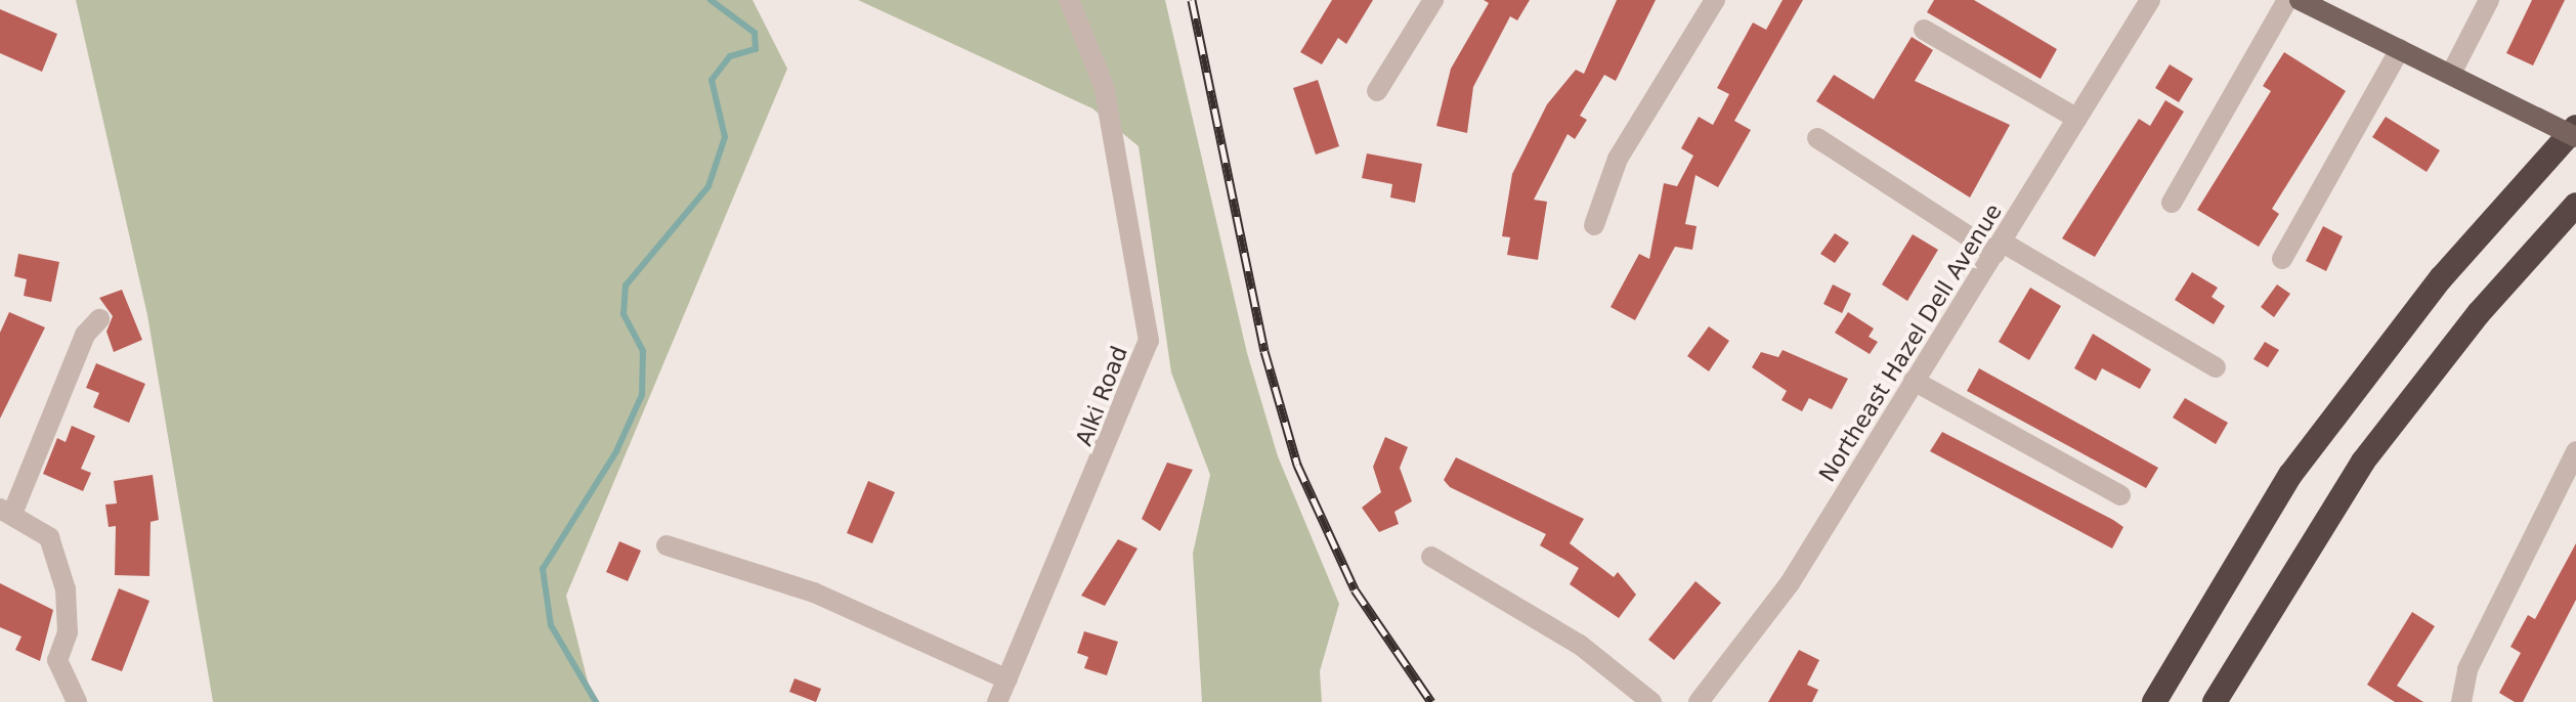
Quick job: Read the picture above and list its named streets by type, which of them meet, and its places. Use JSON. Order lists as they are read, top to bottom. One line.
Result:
{"streets":{"street":["Northeast Hazel Dell Avenue","Alki Road"]}}
